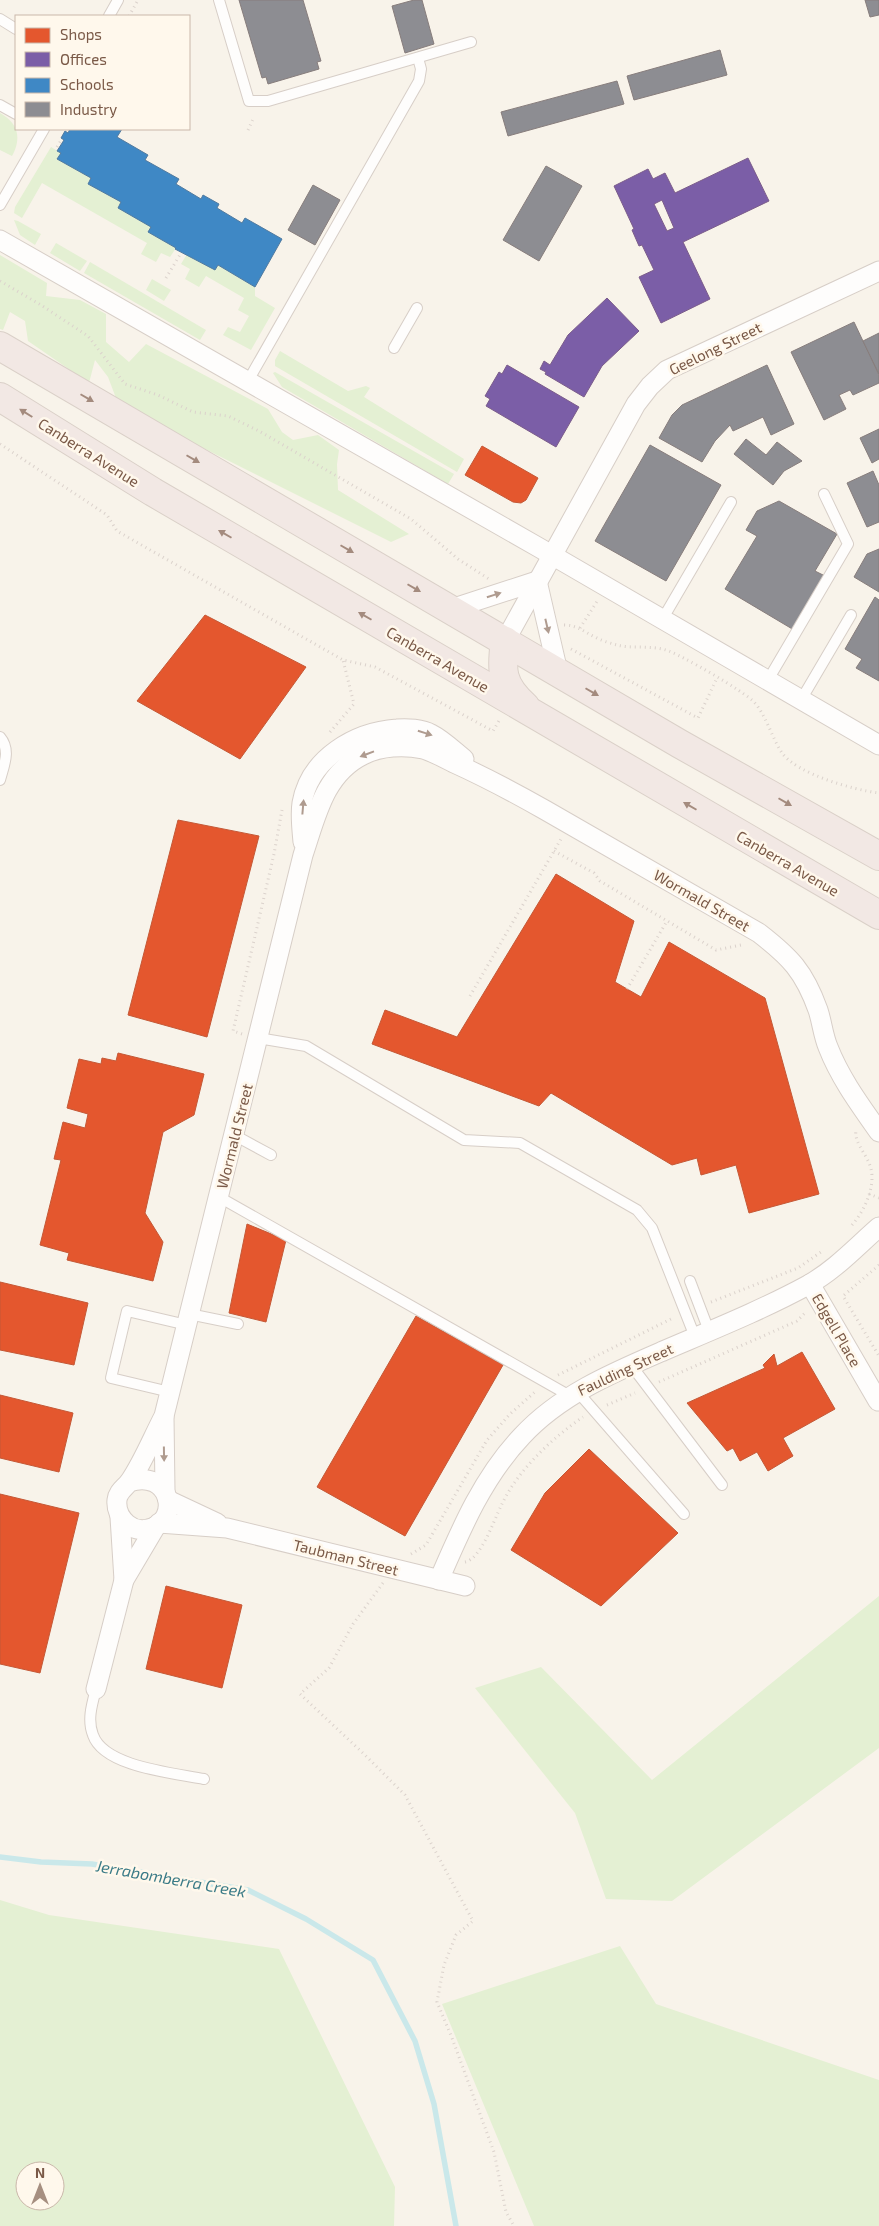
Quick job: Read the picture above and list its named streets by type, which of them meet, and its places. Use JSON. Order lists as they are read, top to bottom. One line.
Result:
{"streets":{"highway":["Canberra Avenue"],"street":["Geelong Street","Wormald Street","Edgell Place","Faulding Street","Taubman Street"]},"crossings":[["Wormald Street","Taubman Street"],["Edgell Place","Faulding Street"],["Faulding Street","Taubman Street"]],"water":["Jerrabomberra Creek"],"legend":["Shops","Offices","Schools","Industry"],"north":"top"}
